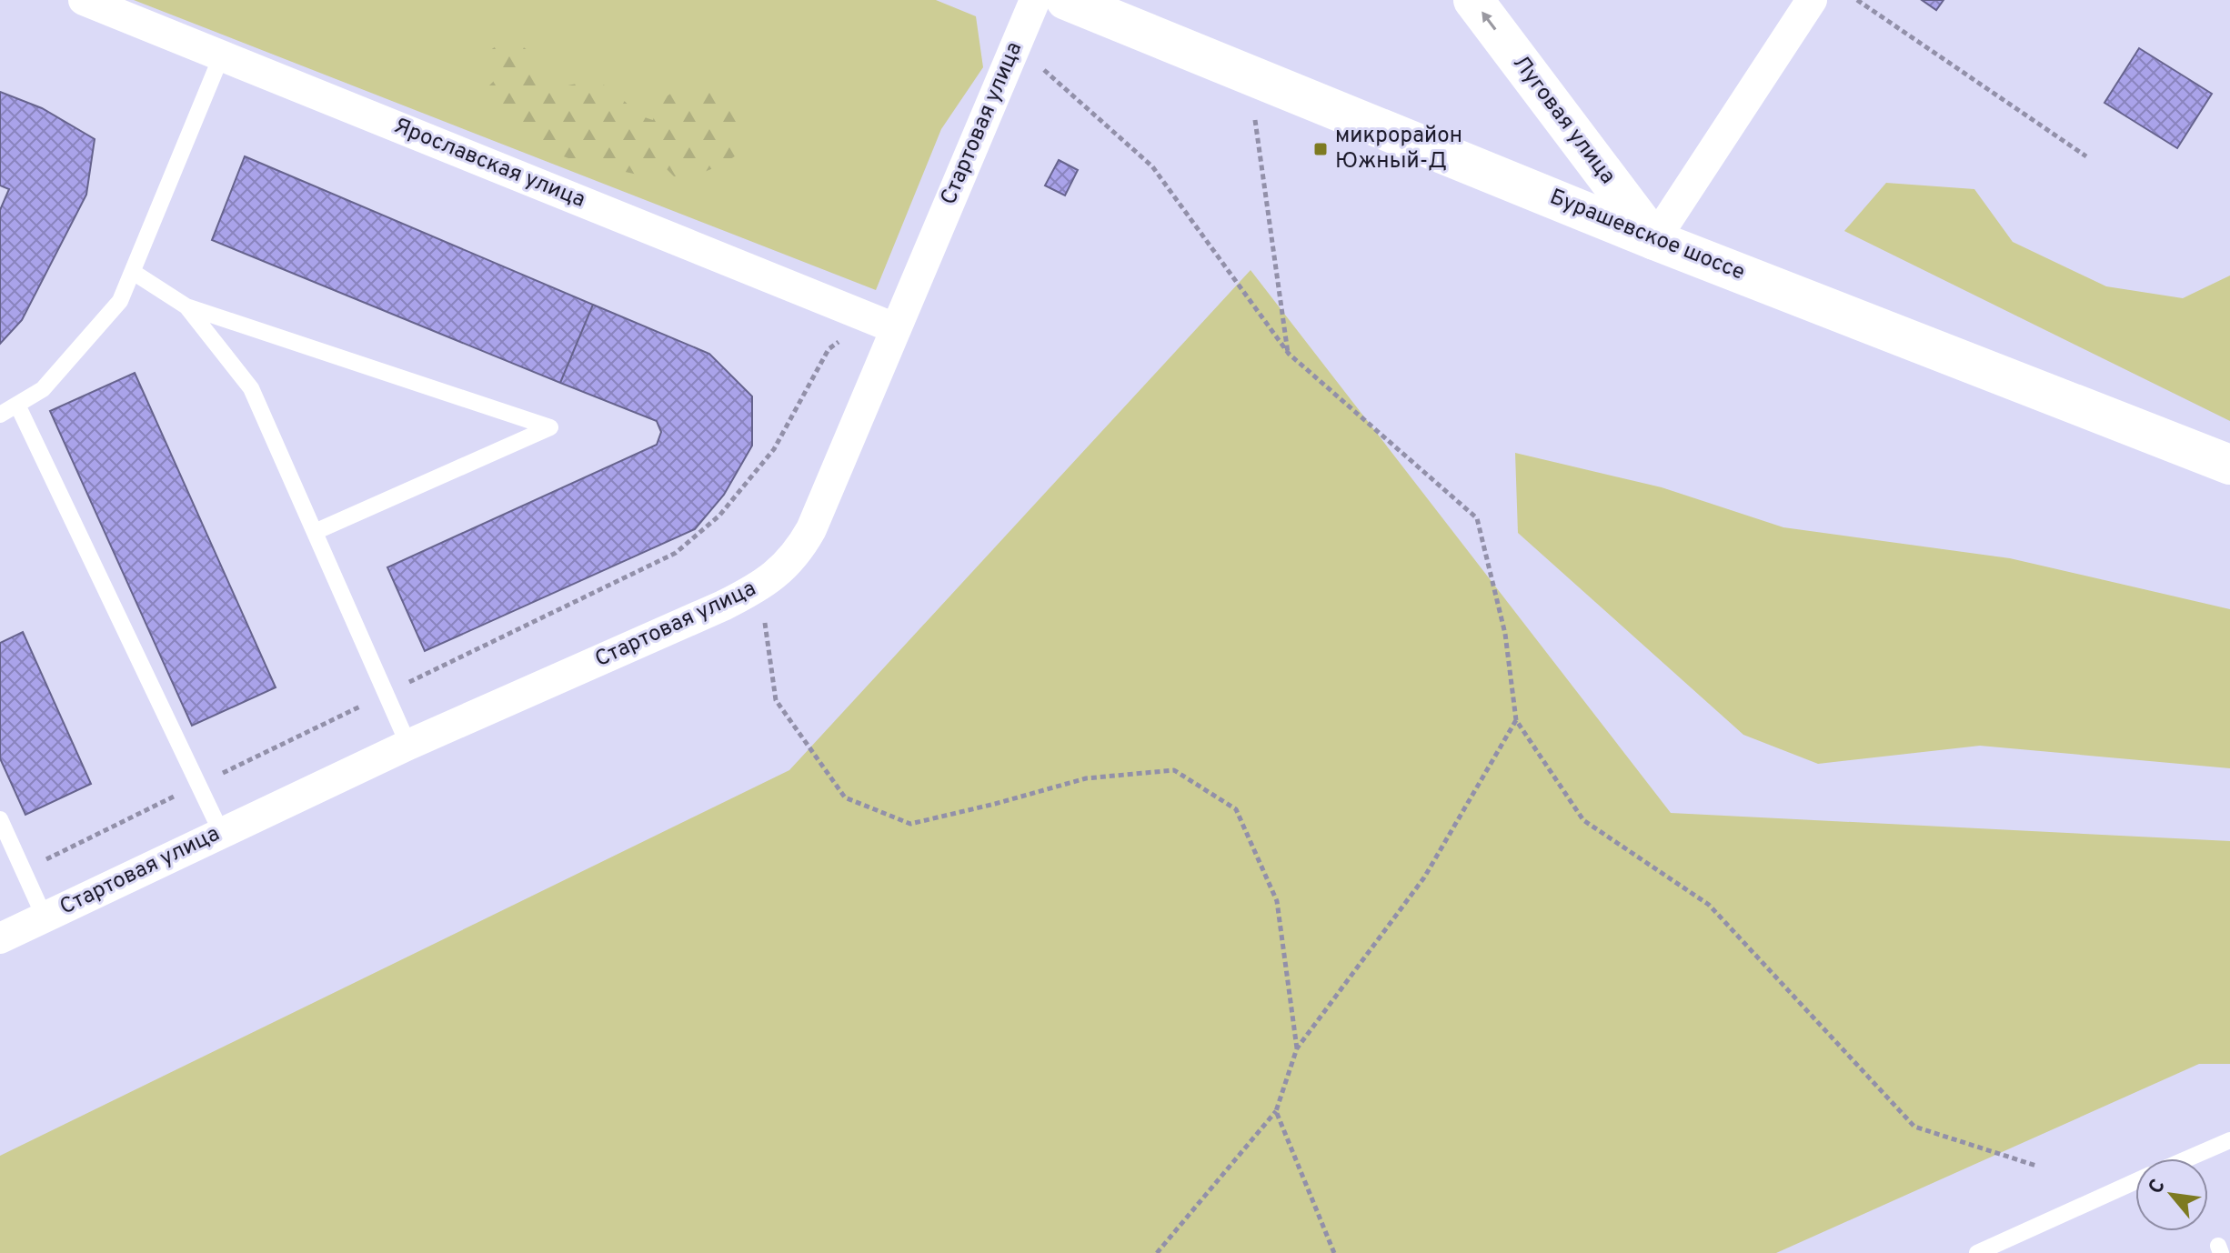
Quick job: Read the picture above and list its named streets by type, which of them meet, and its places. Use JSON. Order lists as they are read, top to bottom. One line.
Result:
{"streets":{"main road":["Луговая улица","Бурашевское шоссе"],"street":["Стартовая улица","Ярославская улица"]},"crossings":[["Луговая улица","Бурашевское шоссе"],["Стартовая улица","Ярославская улица"]],"one_way":["Луговая улица"],"places":{"transit":["микрорайон Южный-Д"]},"north":"top left"}
